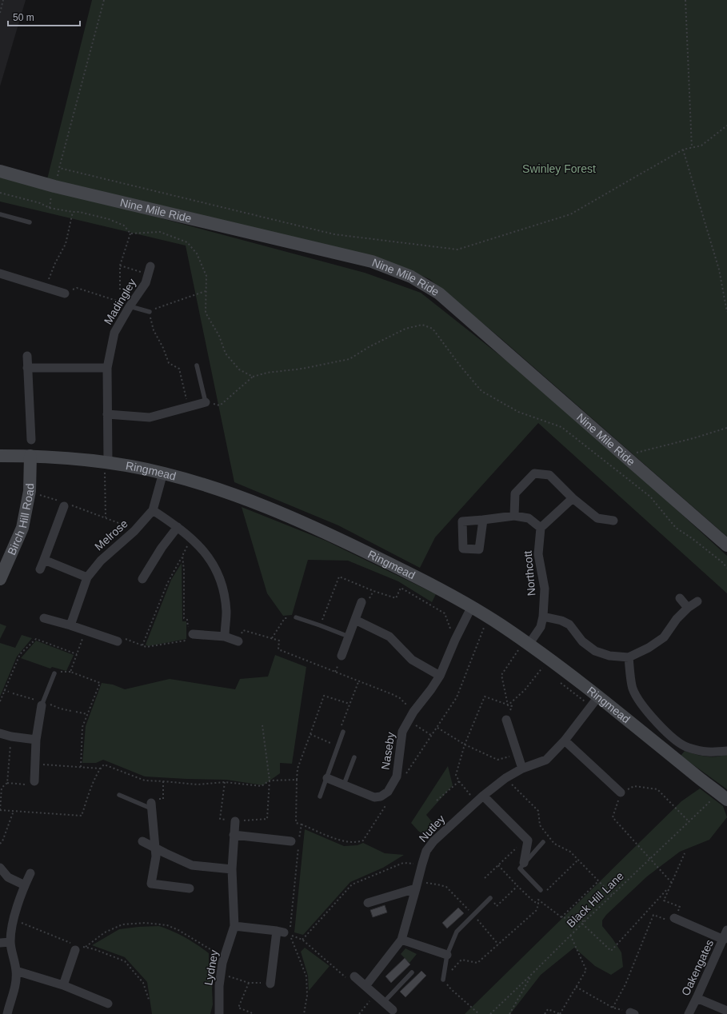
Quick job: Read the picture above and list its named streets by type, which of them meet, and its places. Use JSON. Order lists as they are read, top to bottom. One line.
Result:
{"streets":{"street":["Nine Mile Ride","Madingley","Ringmead","Birch Hill Road","Melrose","Northcott","Naseby","Nutley","Lydney","Oakengates"],"path":["Black Hill Lane"]},"crossings":[["Madingley","Ringmead"],["Ringmead","Birch Hill Road"],["Ringmead","Melrose"],["Ringmead","Northcott"],["Ringmead","Naseby"],["Ringmead","Nutley"]],"parks":["Swinley Forest"],"scale_bar":"50 m"}
